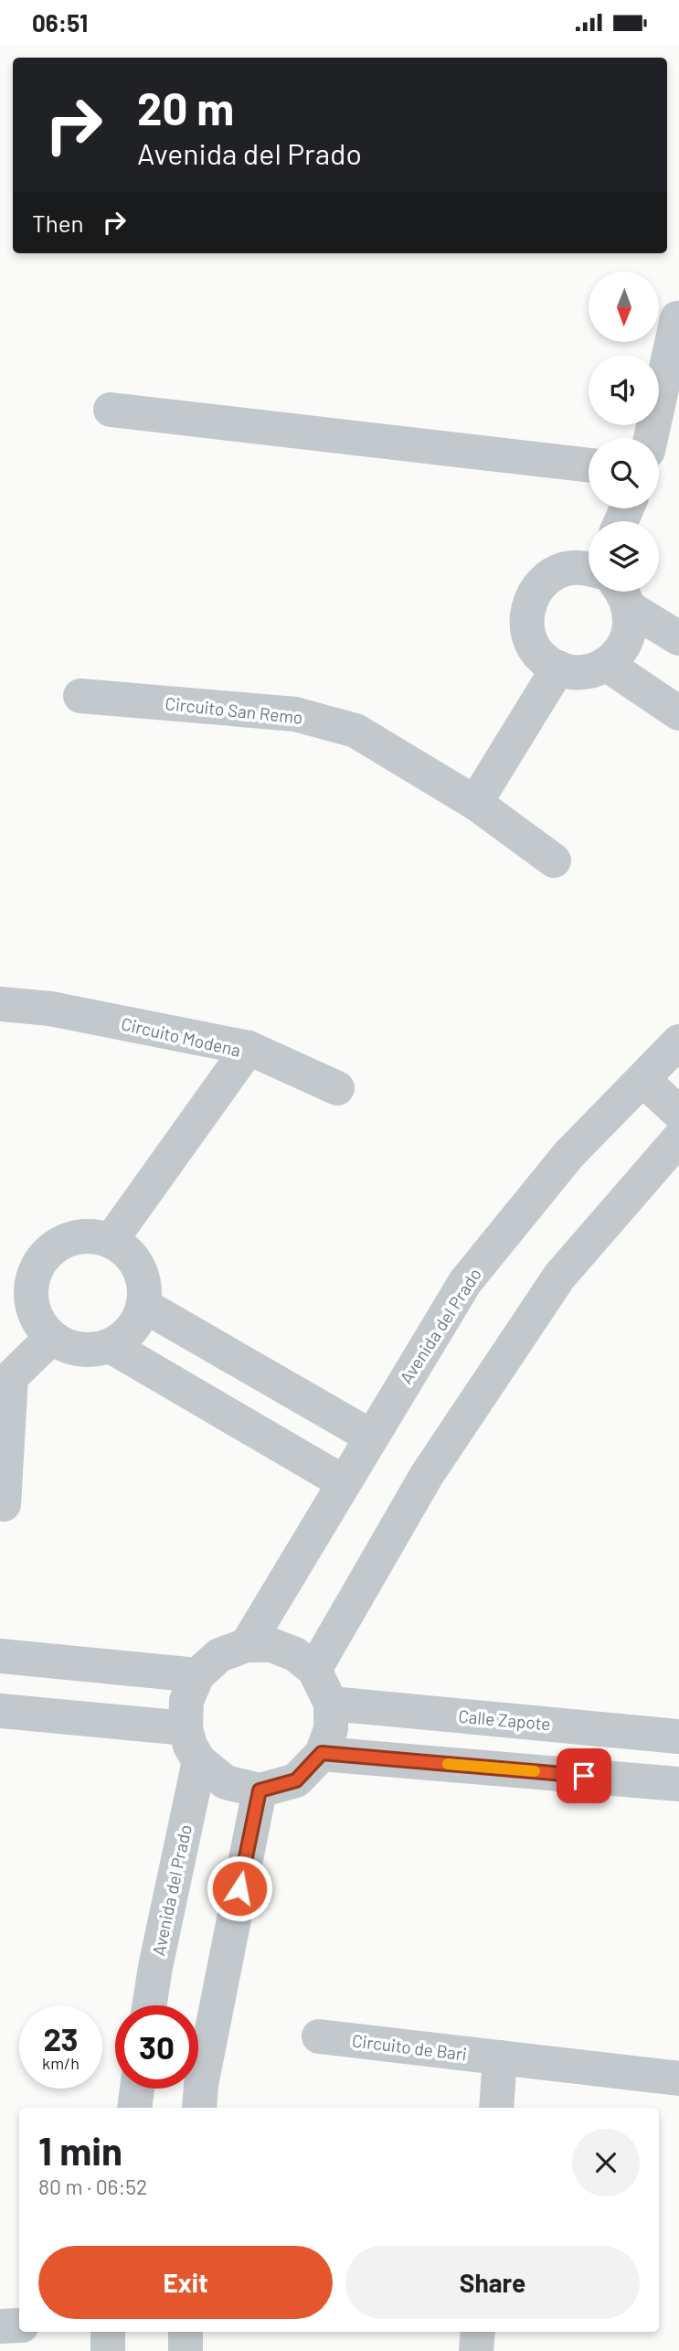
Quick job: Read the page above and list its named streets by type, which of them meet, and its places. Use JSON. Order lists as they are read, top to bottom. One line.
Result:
{"streets":{"street":["Circuito San Remo","Circuito Modena","Avenida del Prado","Calle Zapote","Circuito de Bari"]},"crossings":[["Avenida del Prado","Calle Zapote"]],"north":"bottom","page":{"status":"06:51","turn":["20 m","Avenida del Prado"],"then":"Then","speed":"23 km/h","limit":"30","heading":["1 min","80 m · 06:52"],"buttons":["Exit","Share"]}}
